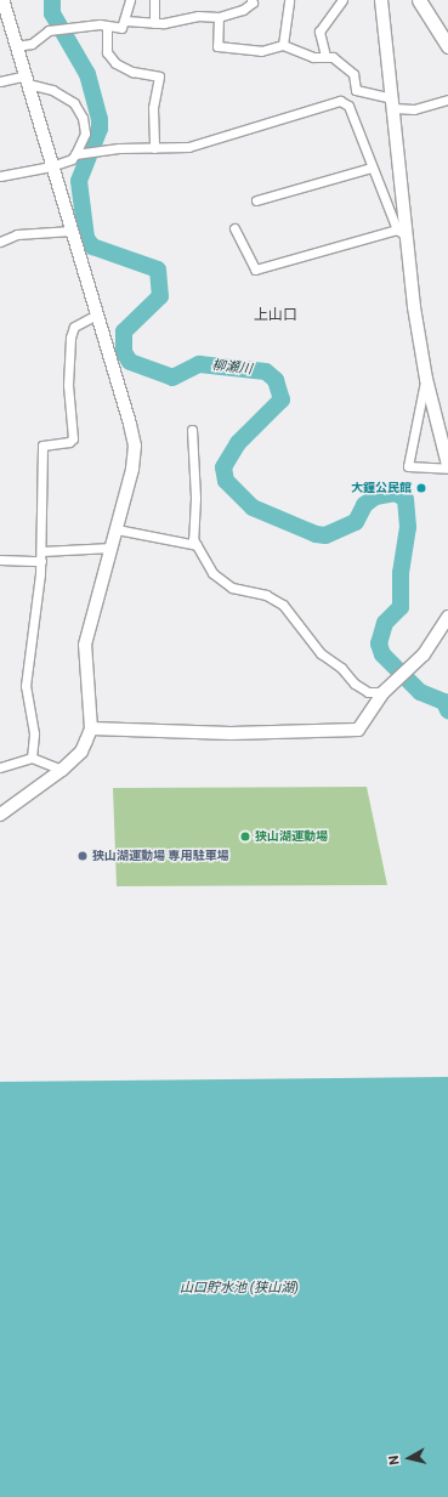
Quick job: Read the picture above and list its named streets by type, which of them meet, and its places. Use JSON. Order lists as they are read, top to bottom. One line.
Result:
{"districts":["上山口"],"water":["柳瀬川","山口貯水池 (狭山湖)"],"places":["大鐘公民館","狭山湖運動場","狭山湖運動場 専用駐車場"],"north":"left"}
